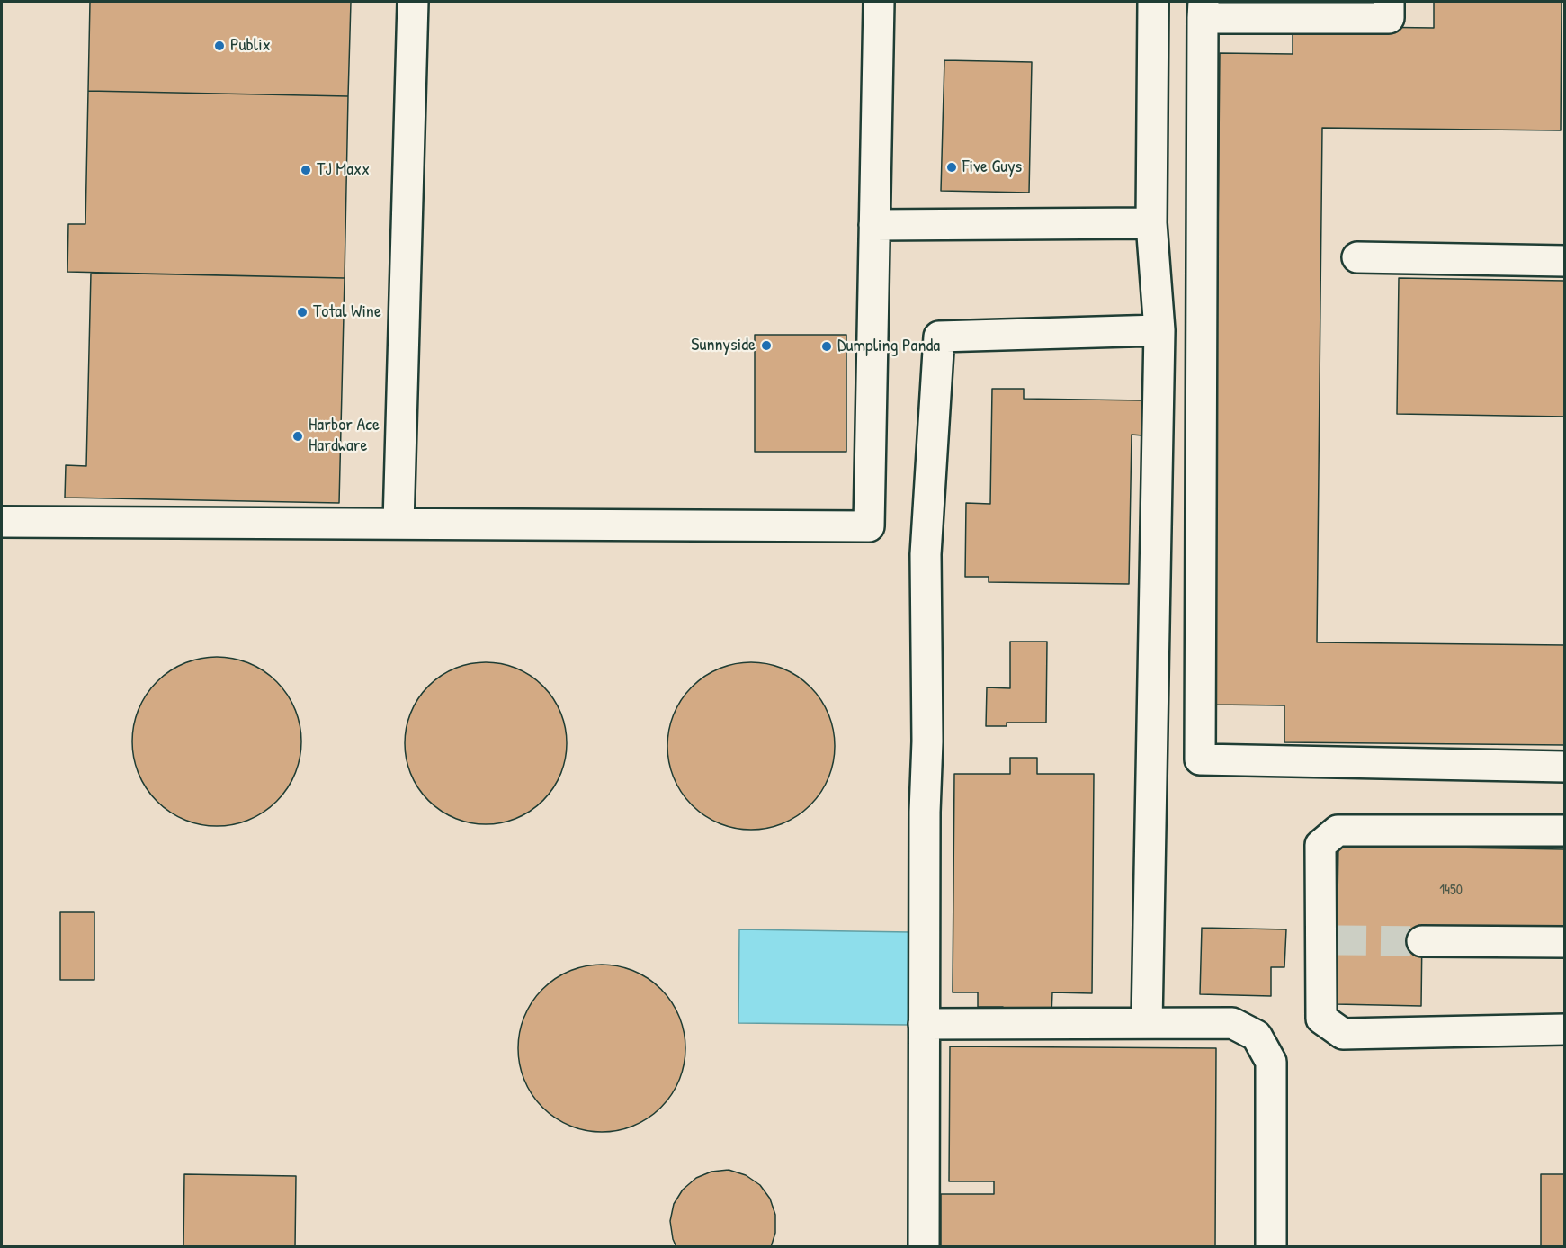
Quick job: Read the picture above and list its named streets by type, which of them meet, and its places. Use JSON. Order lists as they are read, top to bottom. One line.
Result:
{"places":["Publix","Five Guys","TJ Maxx","Total Wine","Sunnyside","Dumpling Panda","Harbor Ace Hardware"],"house_numbers":["1450"]}
